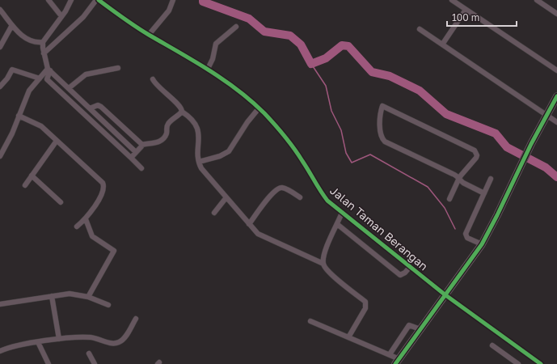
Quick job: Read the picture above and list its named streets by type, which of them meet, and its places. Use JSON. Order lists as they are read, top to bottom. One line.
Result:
{"streets":{"street":["Jalan Taman Berangan"]},"scale_bar":"100 m"}
